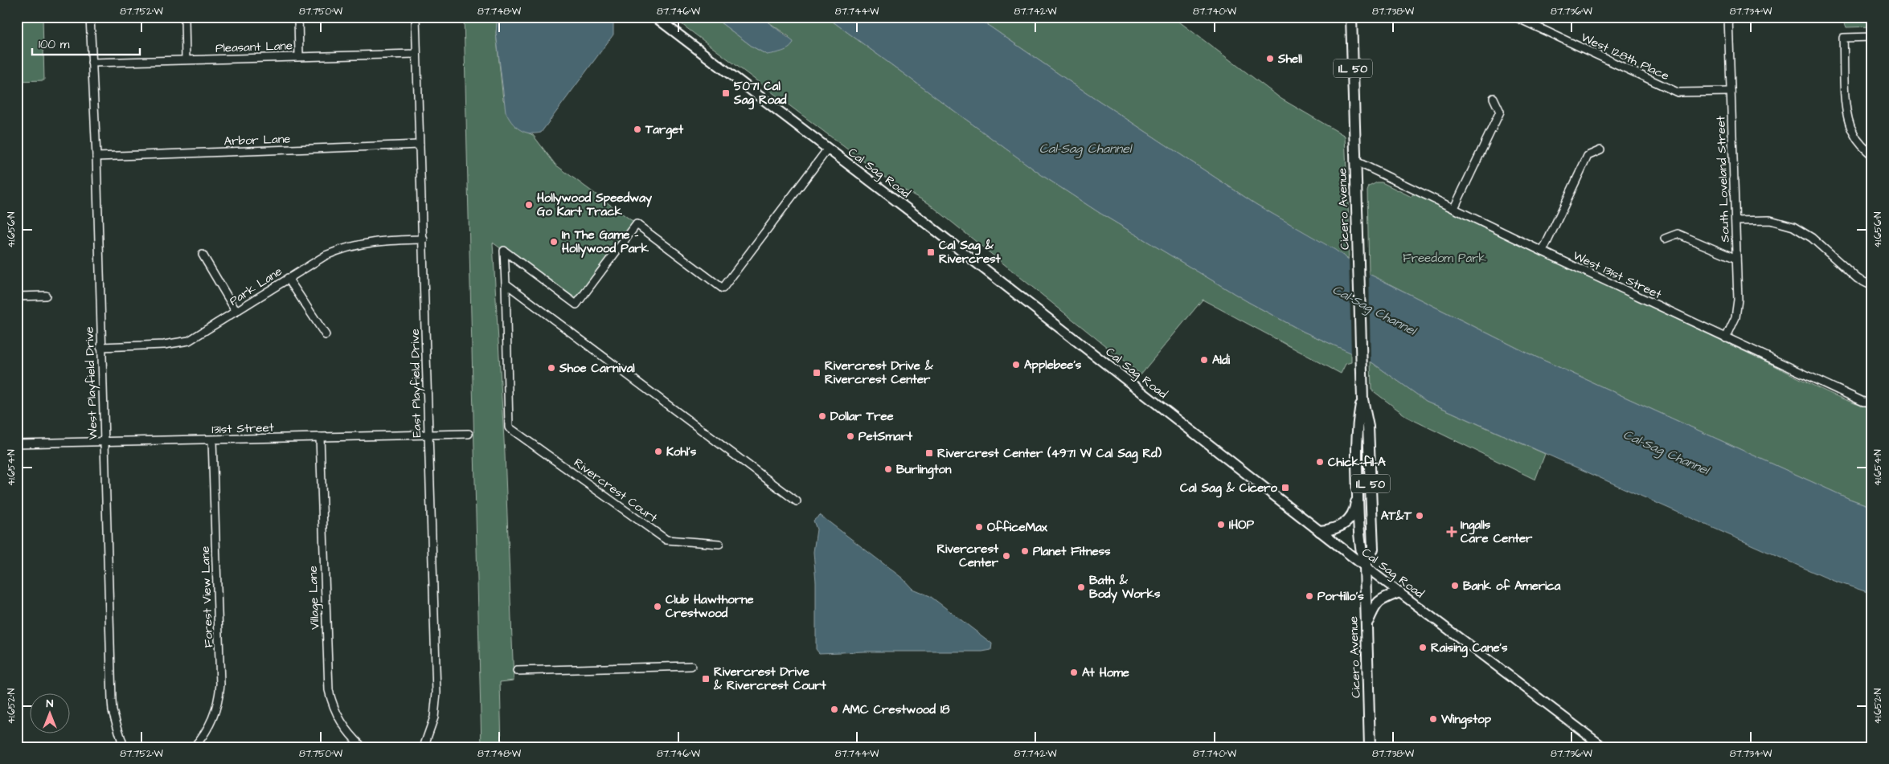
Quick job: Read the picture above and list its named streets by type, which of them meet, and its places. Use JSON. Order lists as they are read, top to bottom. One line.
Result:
{"streets":{"main road":["IL 50","Cal Sag Road","Cicero Avenue"],"street":["Pleasant Lane","West 128th Place","Arbor Lane","South Loveland Street","West 131st Street","Park Lane","West Playfield Drive","East Playfield Drive","131st Street","Rivercrest Court","Forest View Lane","Village Lane"]},"crossings":[["Pleasant Lane","West Playfield Drive"],["Pleasant Lane","East Playfield Drive"],["West 128th Place","South Loveland Street"],["Arbor Lane","West Playfield Drive"],["Arbor Lane","East Playfield Drive"],["Cal Sag Road","Cicero Avenue"],["South Loveland Street","West 131st Street"],["Cicero Avenue","West 131st Street"],["Park Lane","West Playfield Drive"],["Park Lane","East Playfield Drive"],["West Playfield Drive","131st Street"],["East Playfield Drive","131st Street"],["131st Street","Forest View Lane"],["131st Street","Village Lane"]],"water":["Cal-Sag Channel"],"parks":["Freedom Park"],"places":{"other":["Shell","Target","Hollywood Speedway Go Kart Track","In The Game - Hollywood Park","Aldi","Applebee's","Shoe Carnival","Dollar Tree","PetSmart","Kohl's","Chick-fil-A","Burlington","AT&T","IHOP","OfficeMax","Planet Fitness","Rivercrest Center","Bank of America","Bath & Body Works","Portillo's","Club Hawthorne Crestwood","Raising Cane's","At Home","AMC Crestwood 18","Wingstop"],"transit":["5071 Cal Sag Road","Cal Sag & Rivercrest","Rivercrest Drive & Rivercrest Center","Rivercrest Center (4971 W Cal Sag Rd)","Cal Sag & Cicero","Rivercrest Drive & Rivercrest Court"],"health":["Ingalls Care Center"]},"scale_bar":"100 m","north":"top","coordinates":["87.752°W","87.750°W","87.748°W","87.746°W","87.744°W","87.742°W","87.740°W","87.738°W","87.736°W","87.734°W","41.656°N","41.654°N","41.652°N"]}
